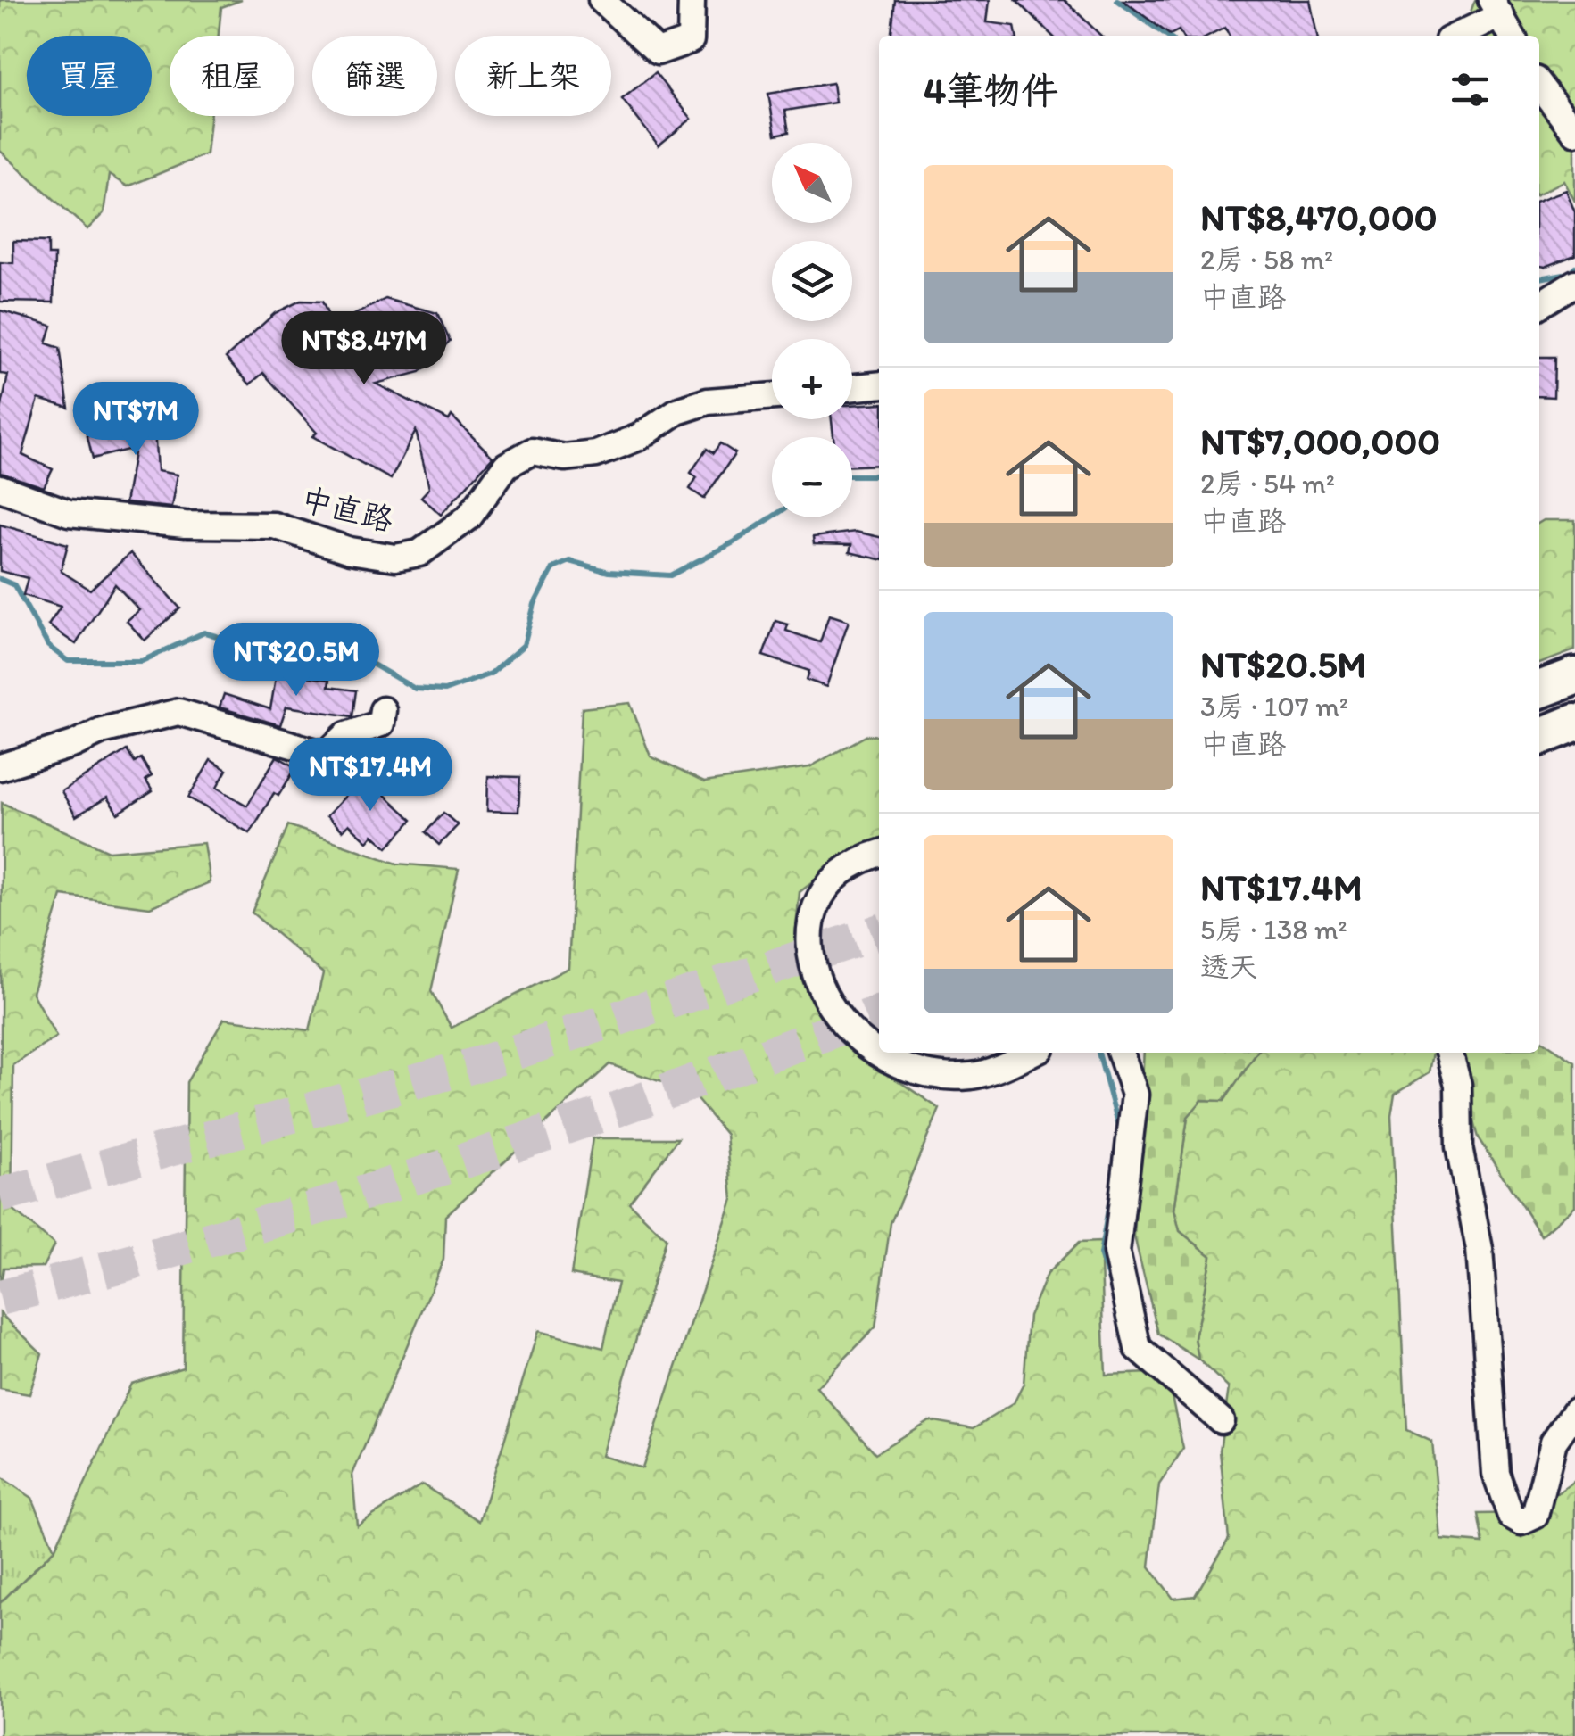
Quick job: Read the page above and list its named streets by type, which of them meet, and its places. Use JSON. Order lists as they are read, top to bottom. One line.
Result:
{"streets":{"street":["中直路"]},"north":"top left","page":{"chip":["買屋","租屋","篩選","新上架"],"heading":"4筆物件","map_buttons":["+","−"],"list":[{"name":"NT$8,470,000","note":"2房 · 58 m² · 中直路"},{"name":"NT$7,000,000","note":"2房 · 54 m² · 中直路"},{"name":"NT$20.5M","note":"3房 · 107 m² · 中直路"},{"name":"NT$17.4M","note":"5房 · 138 m² · 透天"}],"price":["NT$8.47M","NT$7M","NT$20.5M","NT$17.4M"]}}
